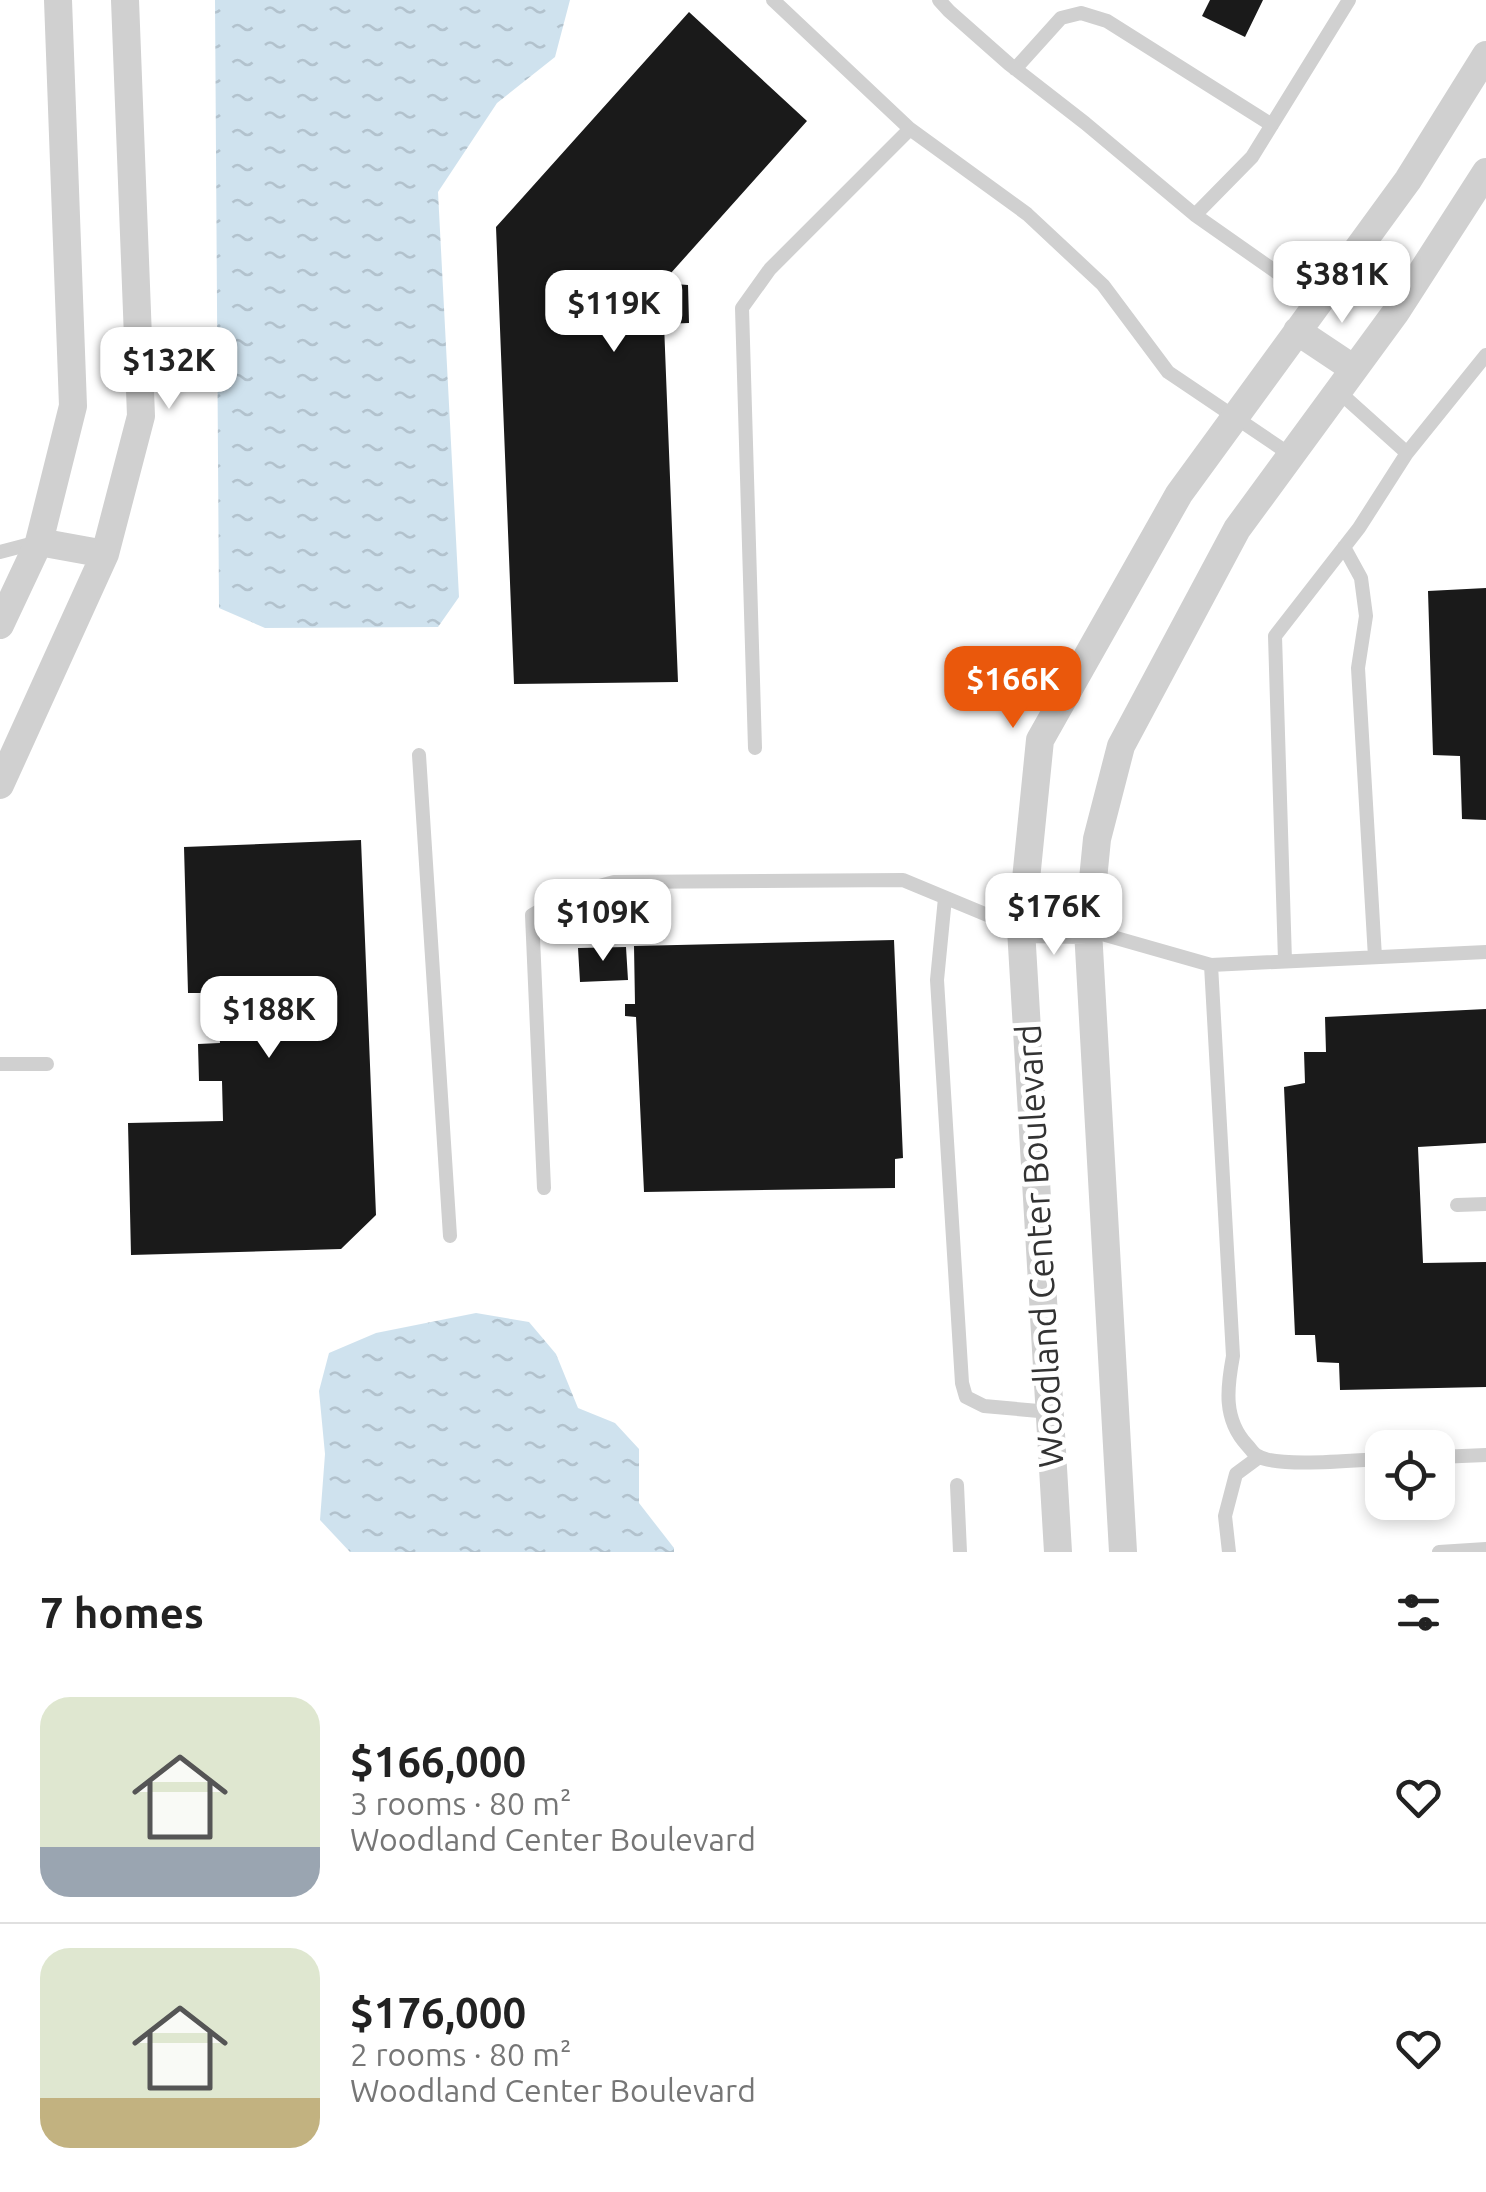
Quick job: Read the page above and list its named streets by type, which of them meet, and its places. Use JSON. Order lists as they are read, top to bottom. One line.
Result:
{"streets":{"street":["Woodland Center Boulevard"]},"page":{"price":["$381K","$119K","$132K","$166K","$176K","$109K","$188K"],"heading":"7 homes","list":[{"name":"$166,000","note":"3 rooms · 80 m² · Woodland Center Boulevard"},{"name":"$176,000","note":"2 rooms · 80 m² · Woodland Center Boulevard"}]}}
